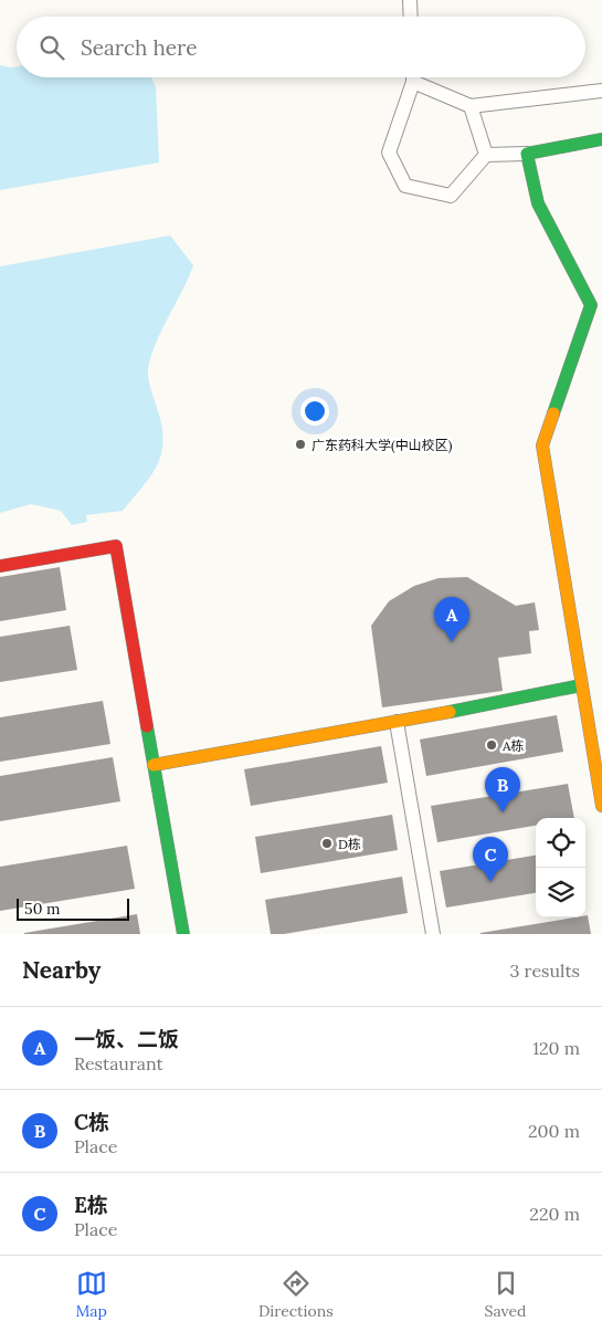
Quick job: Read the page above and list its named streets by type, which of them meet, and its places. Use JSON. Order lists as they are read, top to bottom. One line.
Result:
{"places":["广东药科大学(中山校区)","A栋","D栋"],"scale_bar":"50 m","page":{"search":"Search here","pins":["A","B","C"],"scale":"50 m","heading":["Nearby","3 results"],"list":[{"mark":"A","name":"一饭、二饭","note":"Restaurant","value":"120 m"},{"mark":"B","name":"C栋","note":"Place","value":"200 m"},{"mark":"C","name":"E栋","note":"Place","value":"220 m"}],"nav":["Map","Directions","Saved"]}}
